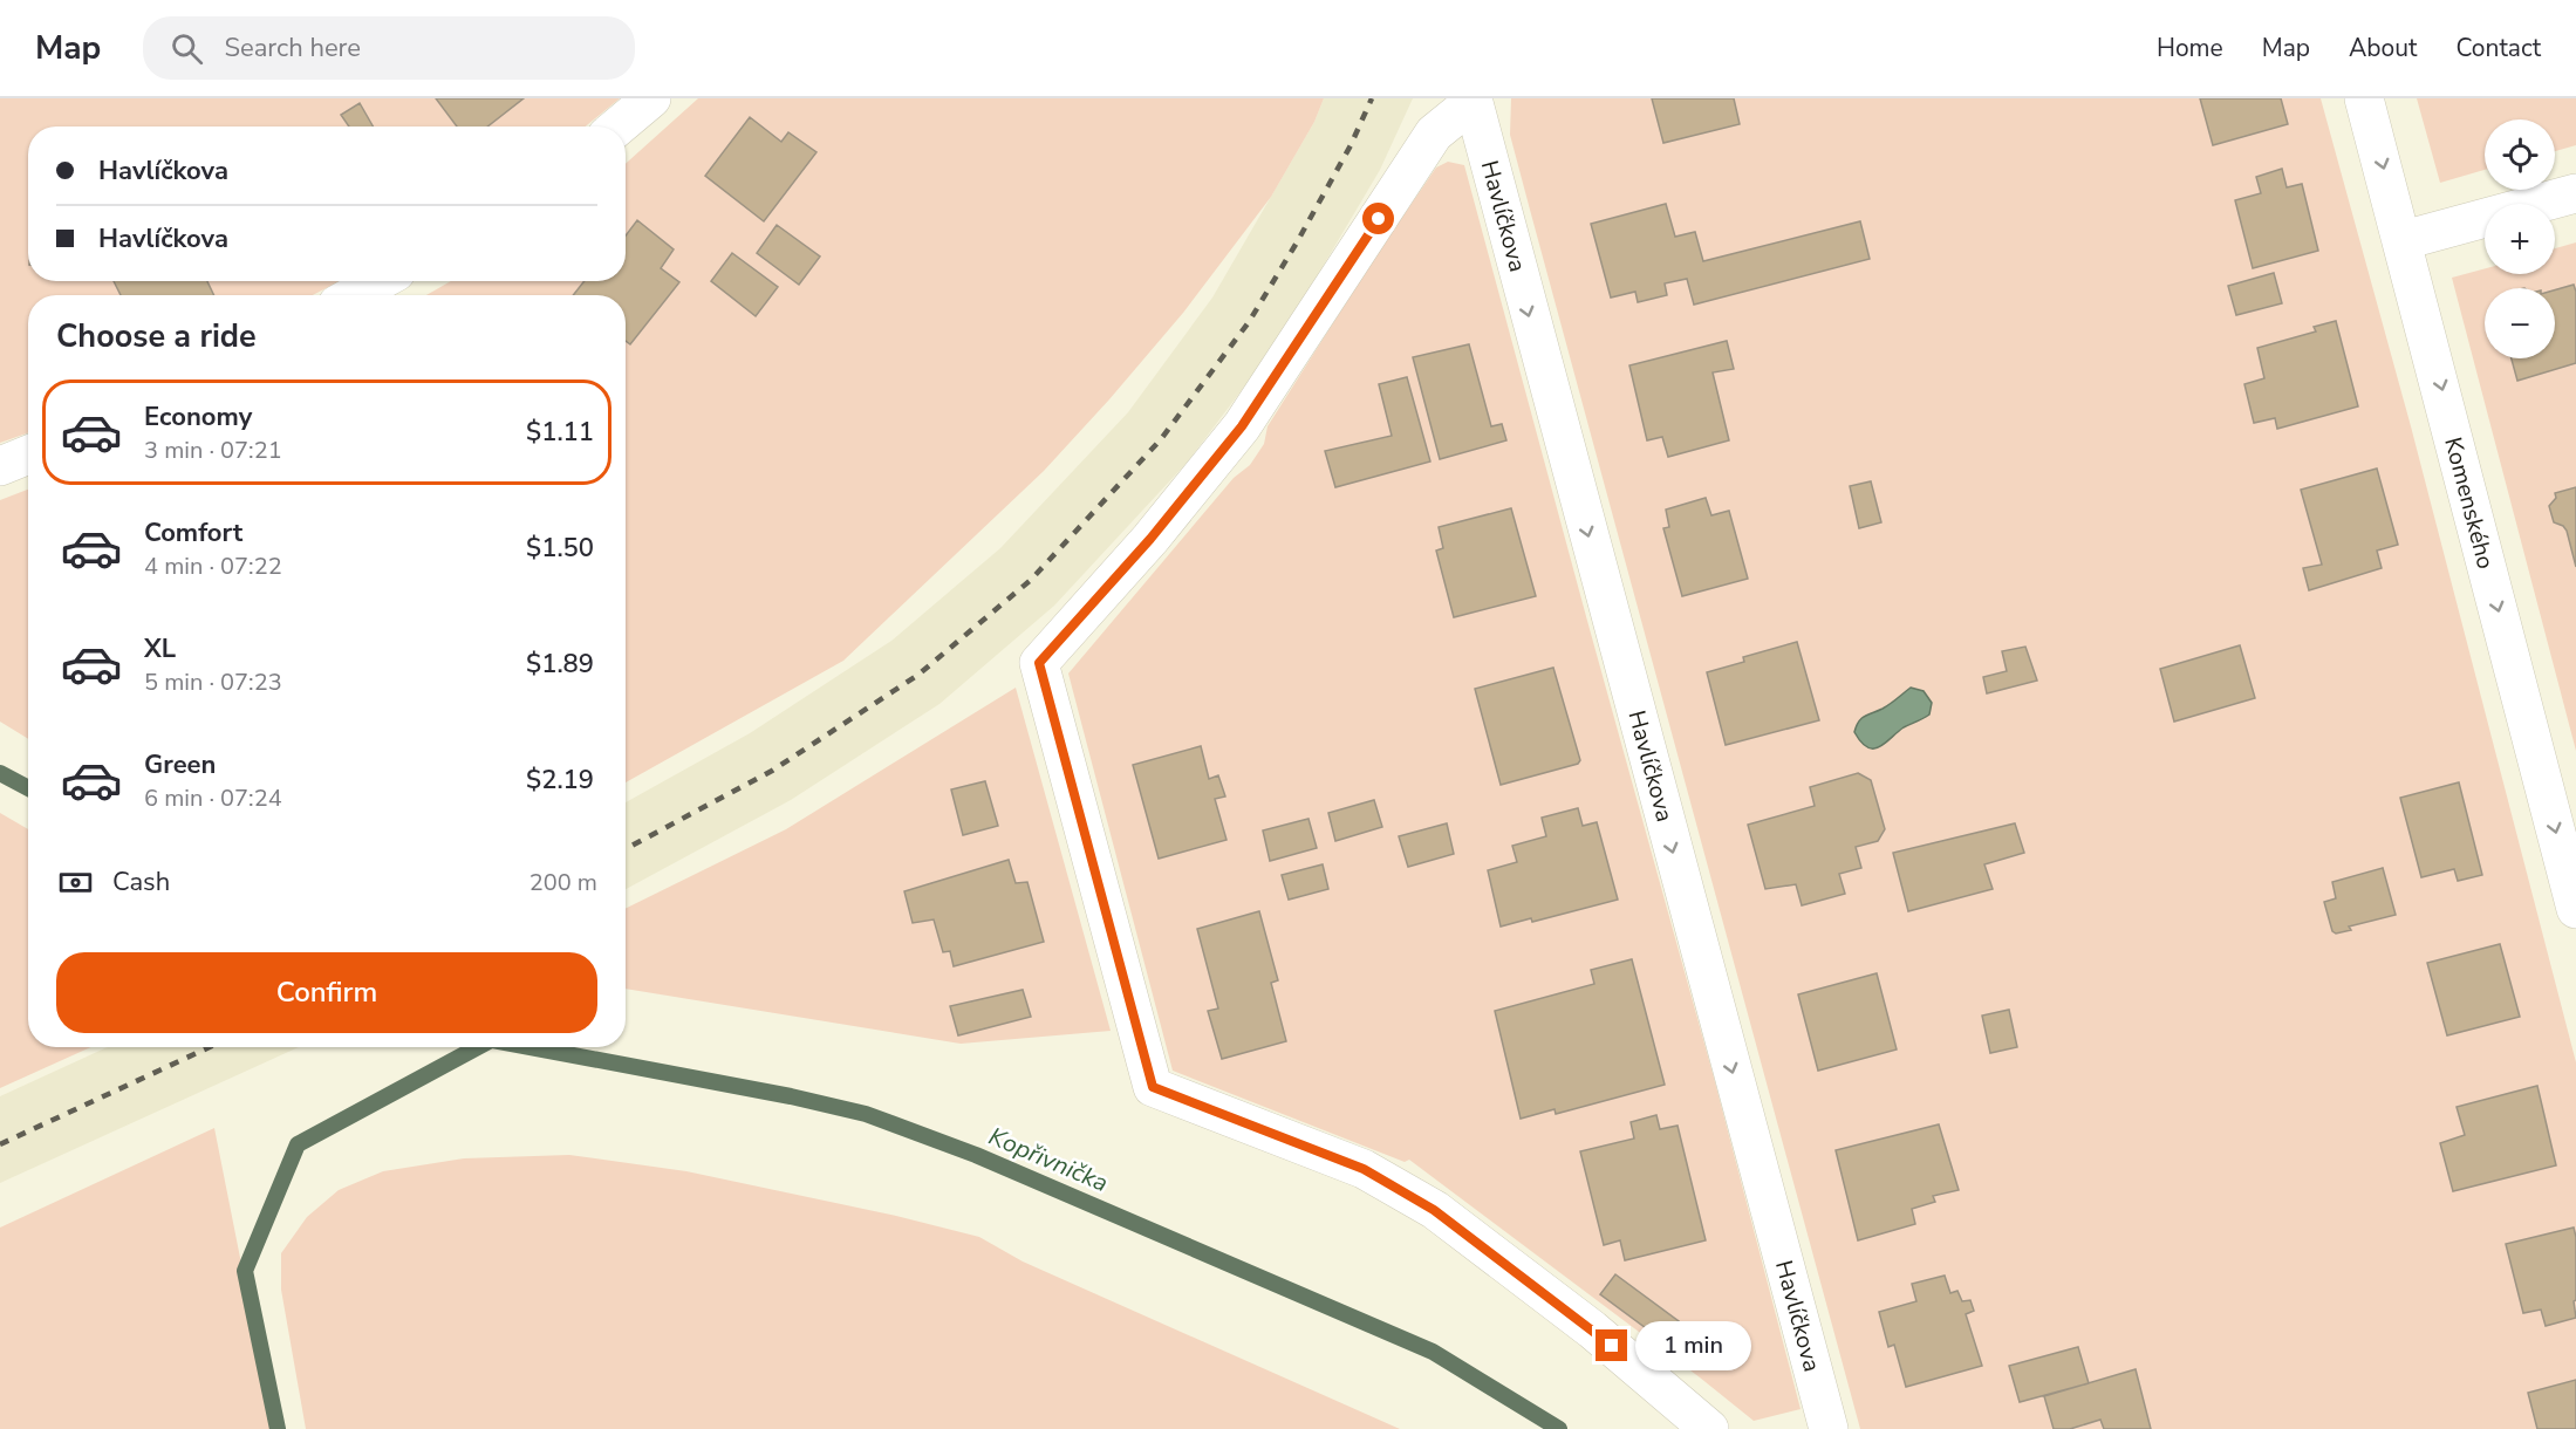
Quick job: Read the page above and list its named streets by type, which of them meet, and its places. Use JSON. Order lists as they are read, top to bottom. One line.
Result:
{"streets":{"street":["Havlíčkova","Komenského"]},"one_way":["Havlíčkova","Komenského"],"water":["Kopřivnička"],"page":{"header":"Map","search":"Search here","nav":["Home","Map","About","Contact"],"map_buttons":["+","−"],"banner":["Havlíčkova","Havlíčkova"],"heading":"Choose a ride","list":[{"name":"Economy","note":"3 min · 07:21","value":"$1.11"},{"name":"Comfort","note":"4 min · 07:22","value":"$1.50"},{"name":"XL","note":"5 min · 07:23","value":"$1.89"},{"name":"Green","note":"6 min · 07:24","value":"$2.19"}],"pay":["Cash","200 m"],"buttons":"Confirm","bubble":"1 min"}}
